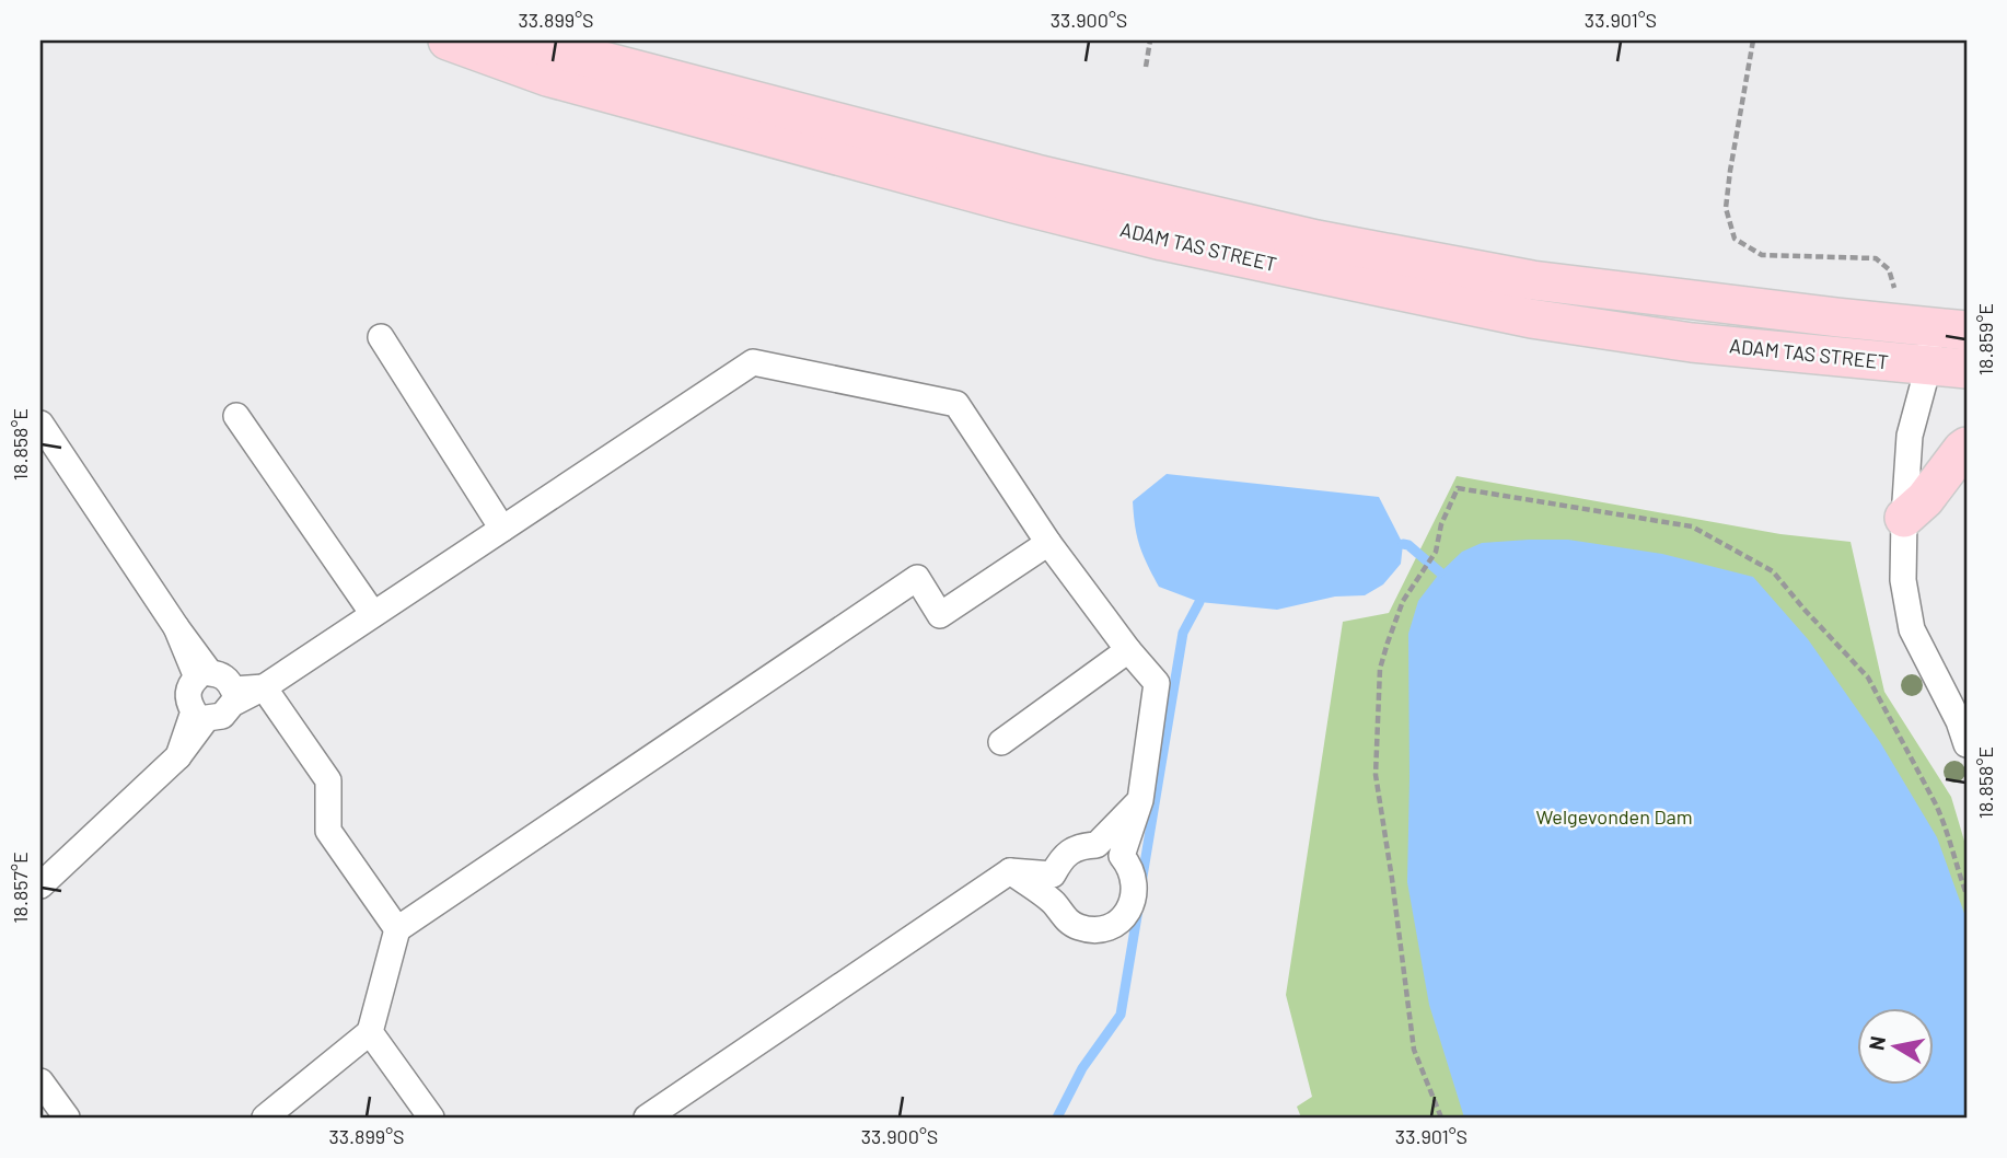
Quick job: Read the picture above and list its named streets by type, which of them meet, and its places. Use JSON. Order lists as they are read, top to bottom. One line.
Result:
{"streets":{"main road":["ADAM TAS STREET"]},"parks":["Welgevonden Dam"],"north":"left","coordinates":["33.899°S","33.900°S","33.901°S","18.859°E","18.858°E","18.857°E"]}
